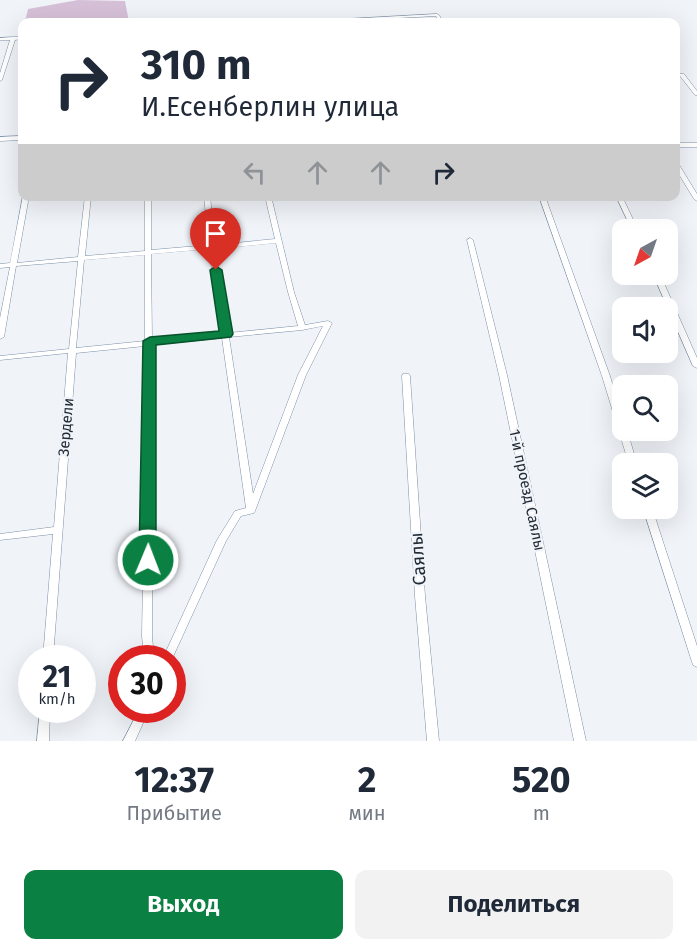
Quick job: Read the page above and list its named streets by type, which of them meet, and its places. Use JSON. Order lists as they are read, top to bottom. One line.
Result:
{"streets":{"street":["Зердели","1-й проезд Саялы","Саялы"]},"north":"bottom left","page":{"turn":["310 m","И.Есенберлин улица"],"speed":"21 km/h","limit":"30","eta":["12:37","Прибытие","2","мин","520","m"],"buttons":["Выход","Поделиться"]}}
